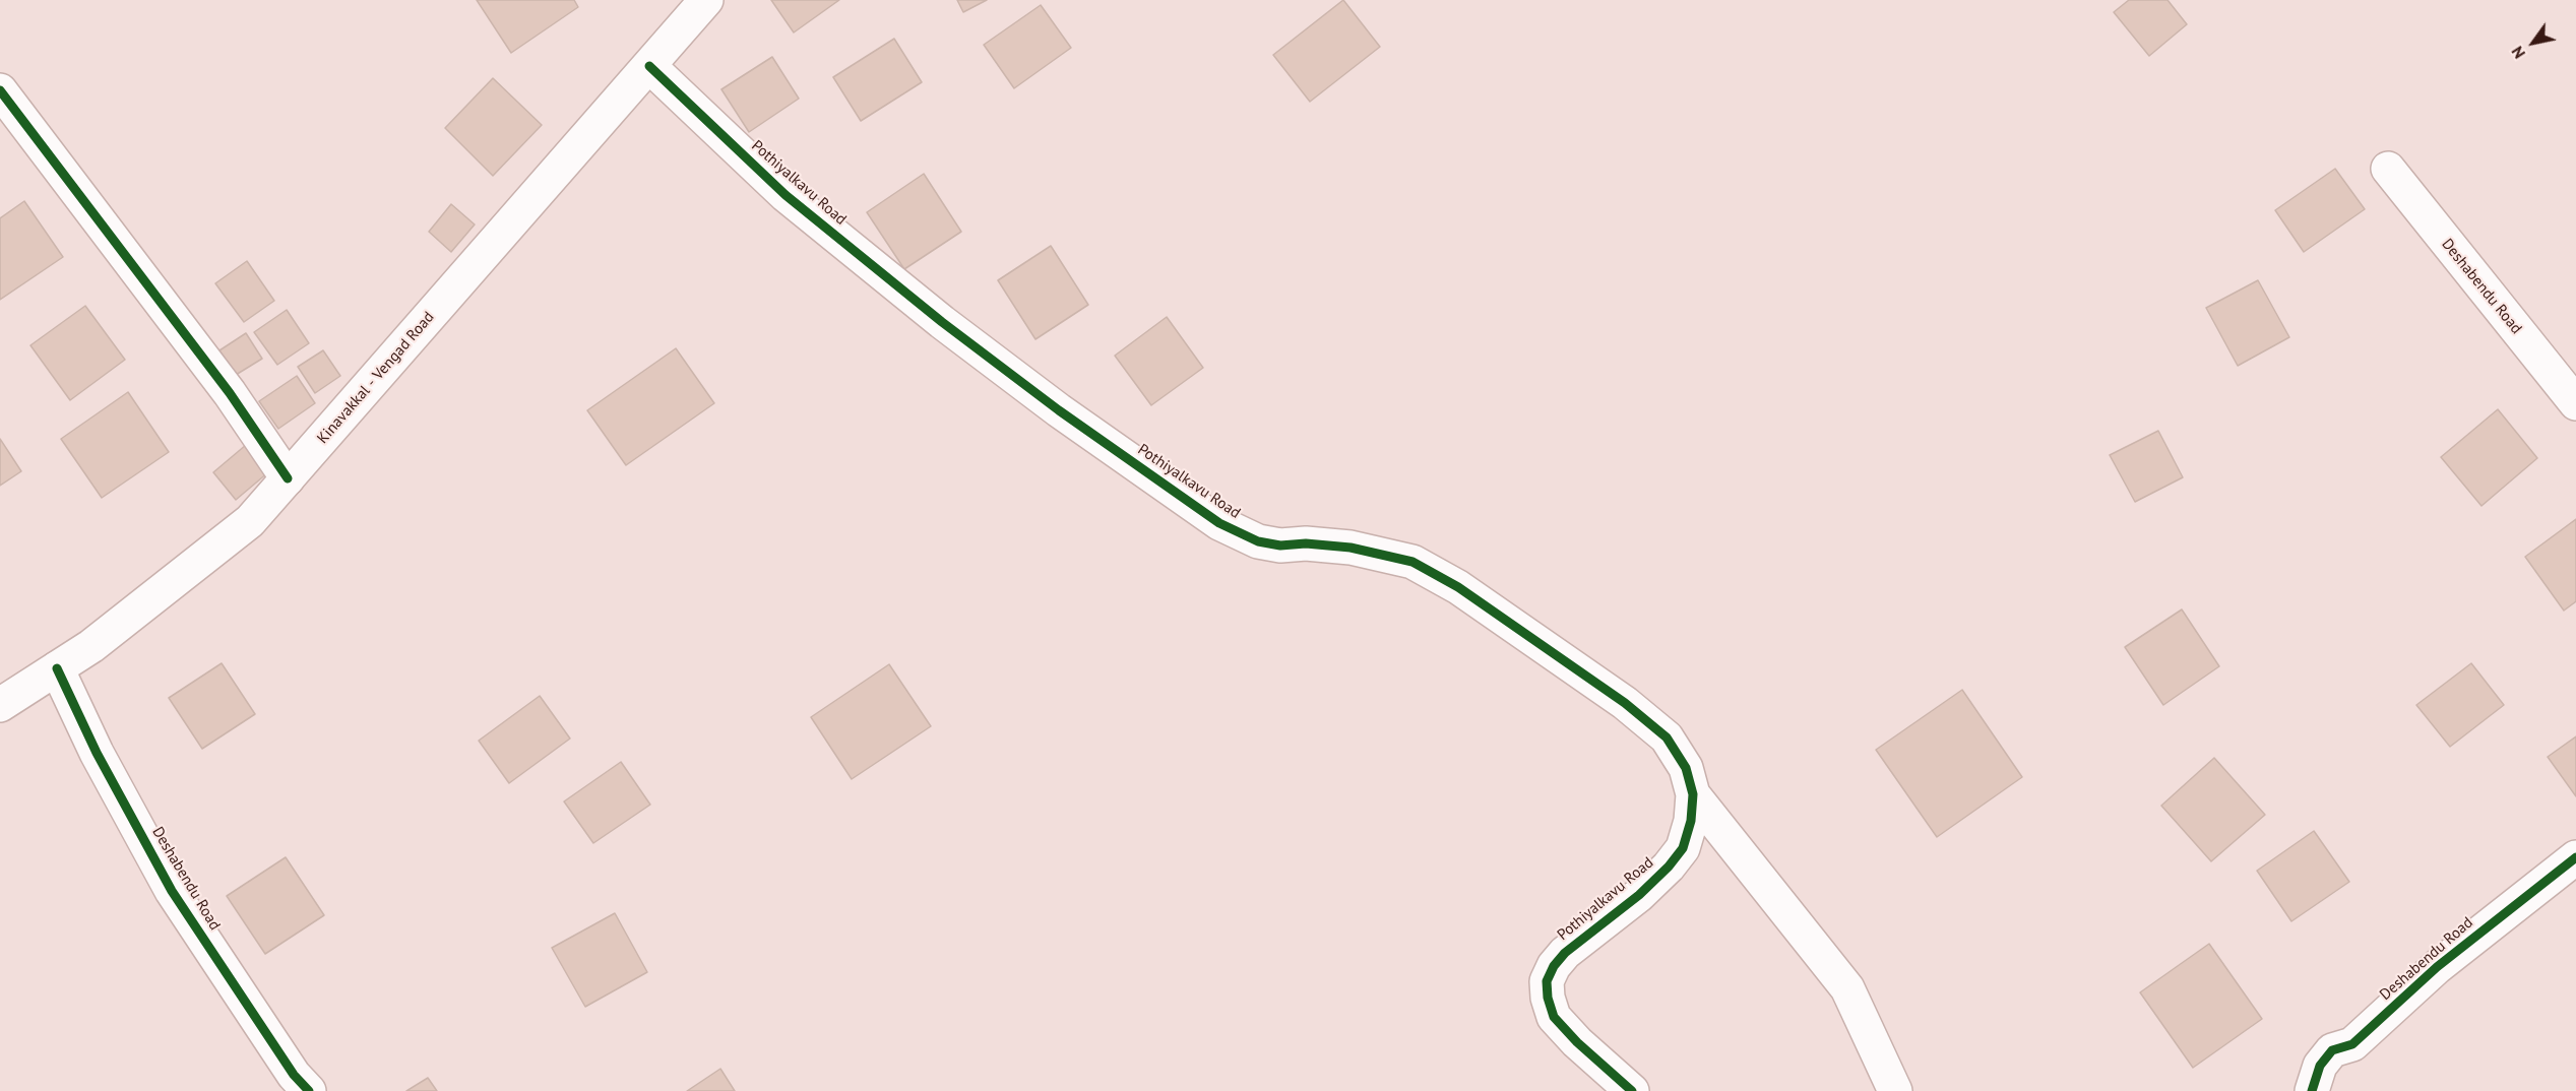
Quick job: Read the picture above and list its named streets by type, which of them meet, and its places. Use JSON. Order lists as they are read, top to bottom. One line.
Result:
{"streets":{"street":["Pothiyalkavu Road","Deshabendu Road","Kinavakkal - Vengad Road"]},"crossings":[["Pothiyalkavu Road","Kinavakkal - Vengad Road"],["Deshabendu Road","Kinavakkal - Vengad Road"]],"north":"bottom left"}
